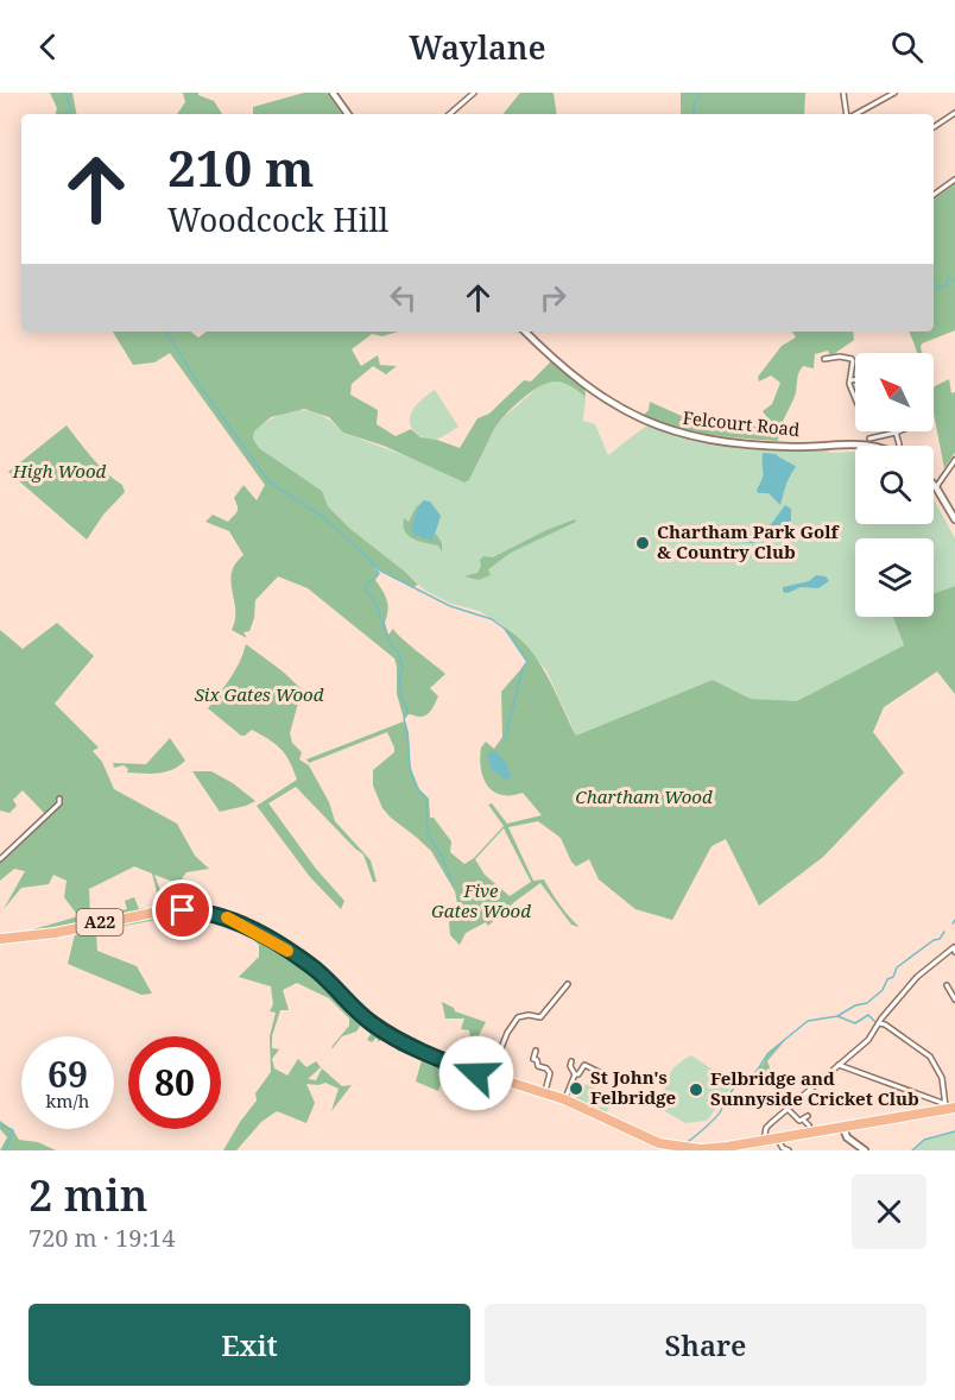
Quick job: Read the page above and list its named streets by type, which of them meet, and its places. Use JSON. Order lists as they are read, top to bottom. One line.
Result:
{"streets":{"highway":["A22"],"street":["Felcourt Road"]},"parks":["High Wood","Six Gates Wood","Chartham Wood","Five Gates Wood"],"places":["Chartham Park Golf & Country Club","St John's Felbridge","Felbridge and Sunnyside Cricket Club"],"north":"top left","page":{"header":"Waylane","turn":["210 m","Woodcock Hill"],"speed":"69 km/h","limit":"80","heading":["2 min","720 m · 19:14"],"buttons":["Exit","Share"]}}
